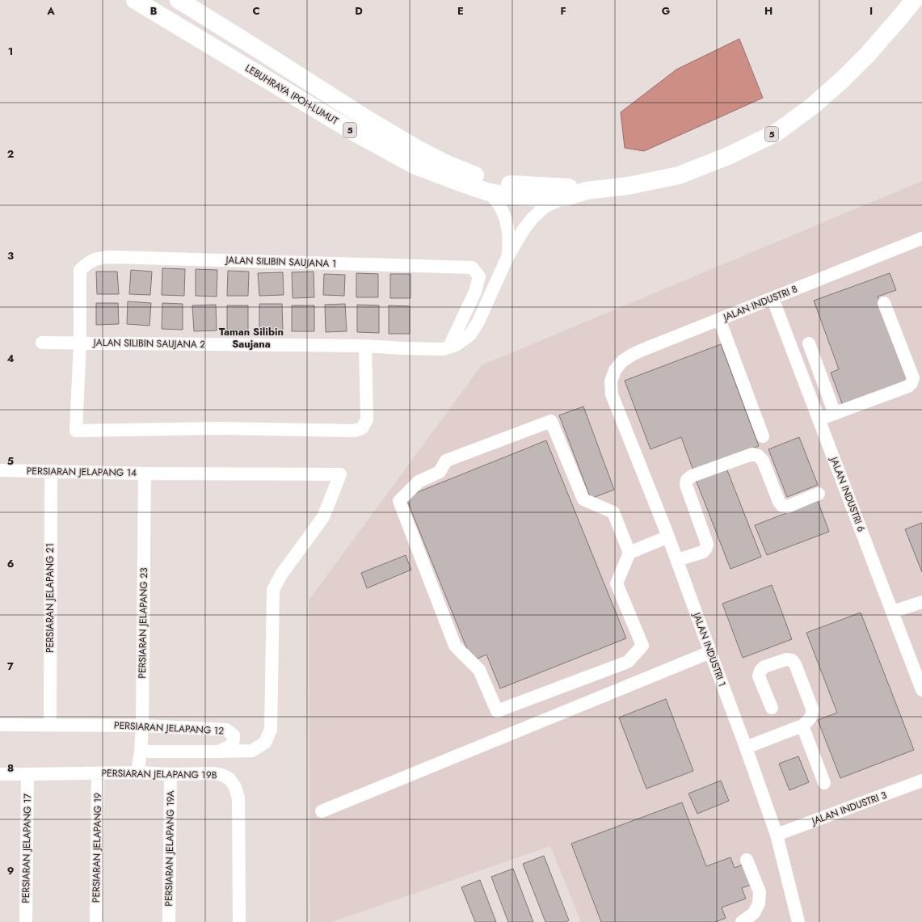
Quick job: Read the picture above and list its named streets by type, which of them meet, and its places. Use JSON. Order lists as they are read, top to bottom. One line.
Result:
{"streets":{"highway":["LEBUHRAYA IPOH-LUMUT","5"],"street":["JALAN SILIBIN SAUJANA 1","JALAN INDUSTRI 8","JALAN SILIBIN SAUJANA 2","PERSIARAN JELAPANG 14","JALAN INDUSTRI 6","PERSIARAN JELAPANG 21","PERSIARAN JELAPANG 23","JALAN INDUSTRI 1","PERSIARAN JELAPANG 12","PERSIARAN JELAPANG 19B","JALAN INDUSTRI 3","PERSIARAN JELAPANG 19","PERSIARAN JELAPANG 17","PERSIARAN JELAPANG 19A"]},"crossings":[["JALAN SILIBIN SAUJANA 1","JALAN SILIBIN SAUJANA 2"],["JALAN INDUSTRI 8","JALAN INDUSTRI 6"],["JALAN INDUSTRI 8","JALAN INDUSTRI 1"],["PERSIARAN JELAPANG 14","PERSIARAN JELAPANG 21"],["PERSIARAN JELAPANG 14","PERSIARAN JELAPANG 23"],["PERSIARAN JELAPANG 14","PERSIARAN JELAPANG 12"],["PERSIARAN JELAPANG 21","PERSIARAN JELAPANG 12"],["PERSIARAN JELAPANG 23","PERSIARAN JELAPANG 12"],["PERSIARAN JELAPANG 23","PERSIARAN JELAPANG 19B"],["JALAN INDUSTRI 1","JALAN INDUSTRI 3"],["PERSIARAN JELAPANG 19B","PERSIARAN JELAPANG 19"],["PERSIARAN JELAPANG 19B","PERSIARAN JELAPANG 17"],["PERSIARAN JELAPANG 19B","PERSIARAN JELAPANG 19A"]],"districts":["Taman Silibin Saujana"],"grid":{"columns":["A","B","C","D","E","F","G","H","I"],"rows":["1","2","3","4","5","6","7","8","9"]}}
